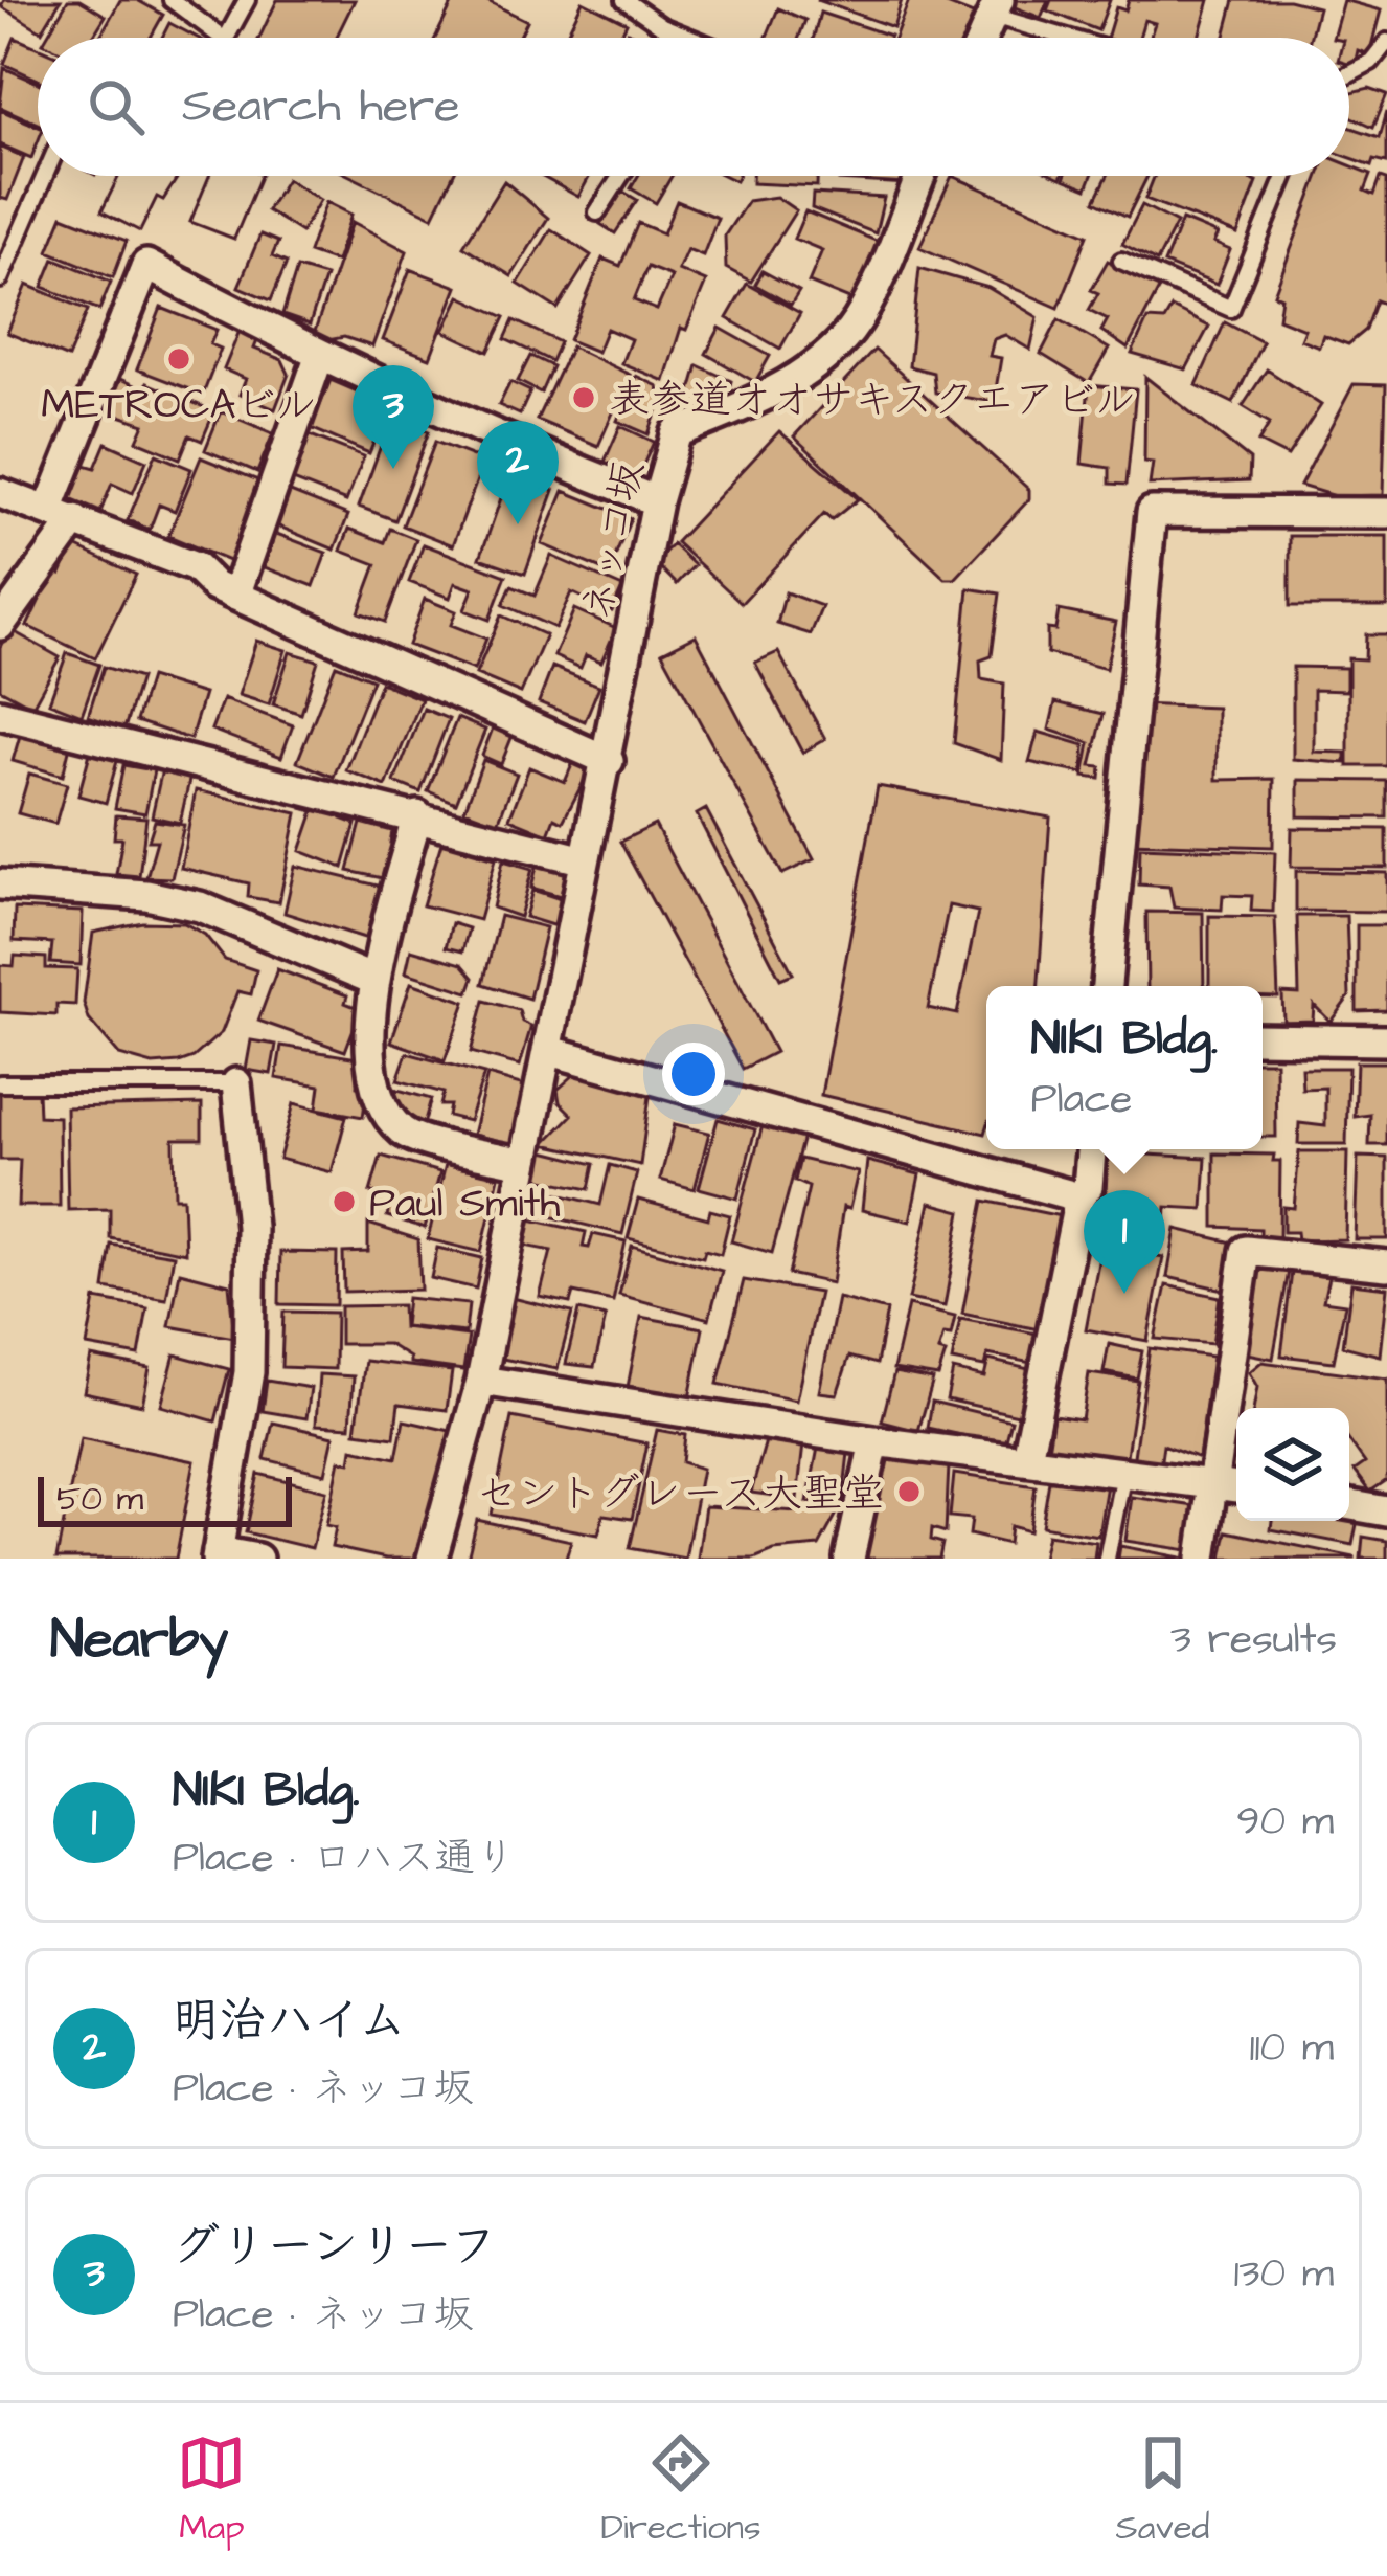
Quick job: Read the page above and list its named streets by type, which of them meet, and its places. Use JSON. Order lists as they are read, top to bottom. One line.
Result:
{"streets":{"street":["ネッコ坂"]},"places":["METROCAビル","表参道オオサキスクエアビル","Paul Smith","セントグレース大聖堂"],"scale_bar":"50 m","page":{"search":"Search here","pins":["3","2","1"],"popup":["NIKI Bldg.","Place"],"scale":"50 m","heading":["Nearby","3 results"],"list":[{"mark":"1","name":"NIKI Bldg.","note":"Place · ロハス通り","value":"90 m"},{"mark":"2","name":"明治ハイム","note":"Place · ネッコ坂","value":"110 m"},{"mark":"3","name":"グリーンリーフ","note":"Place · ネッコ坂","value":"130 m"}],"nav":["Map","Directions","Saved"]}}
